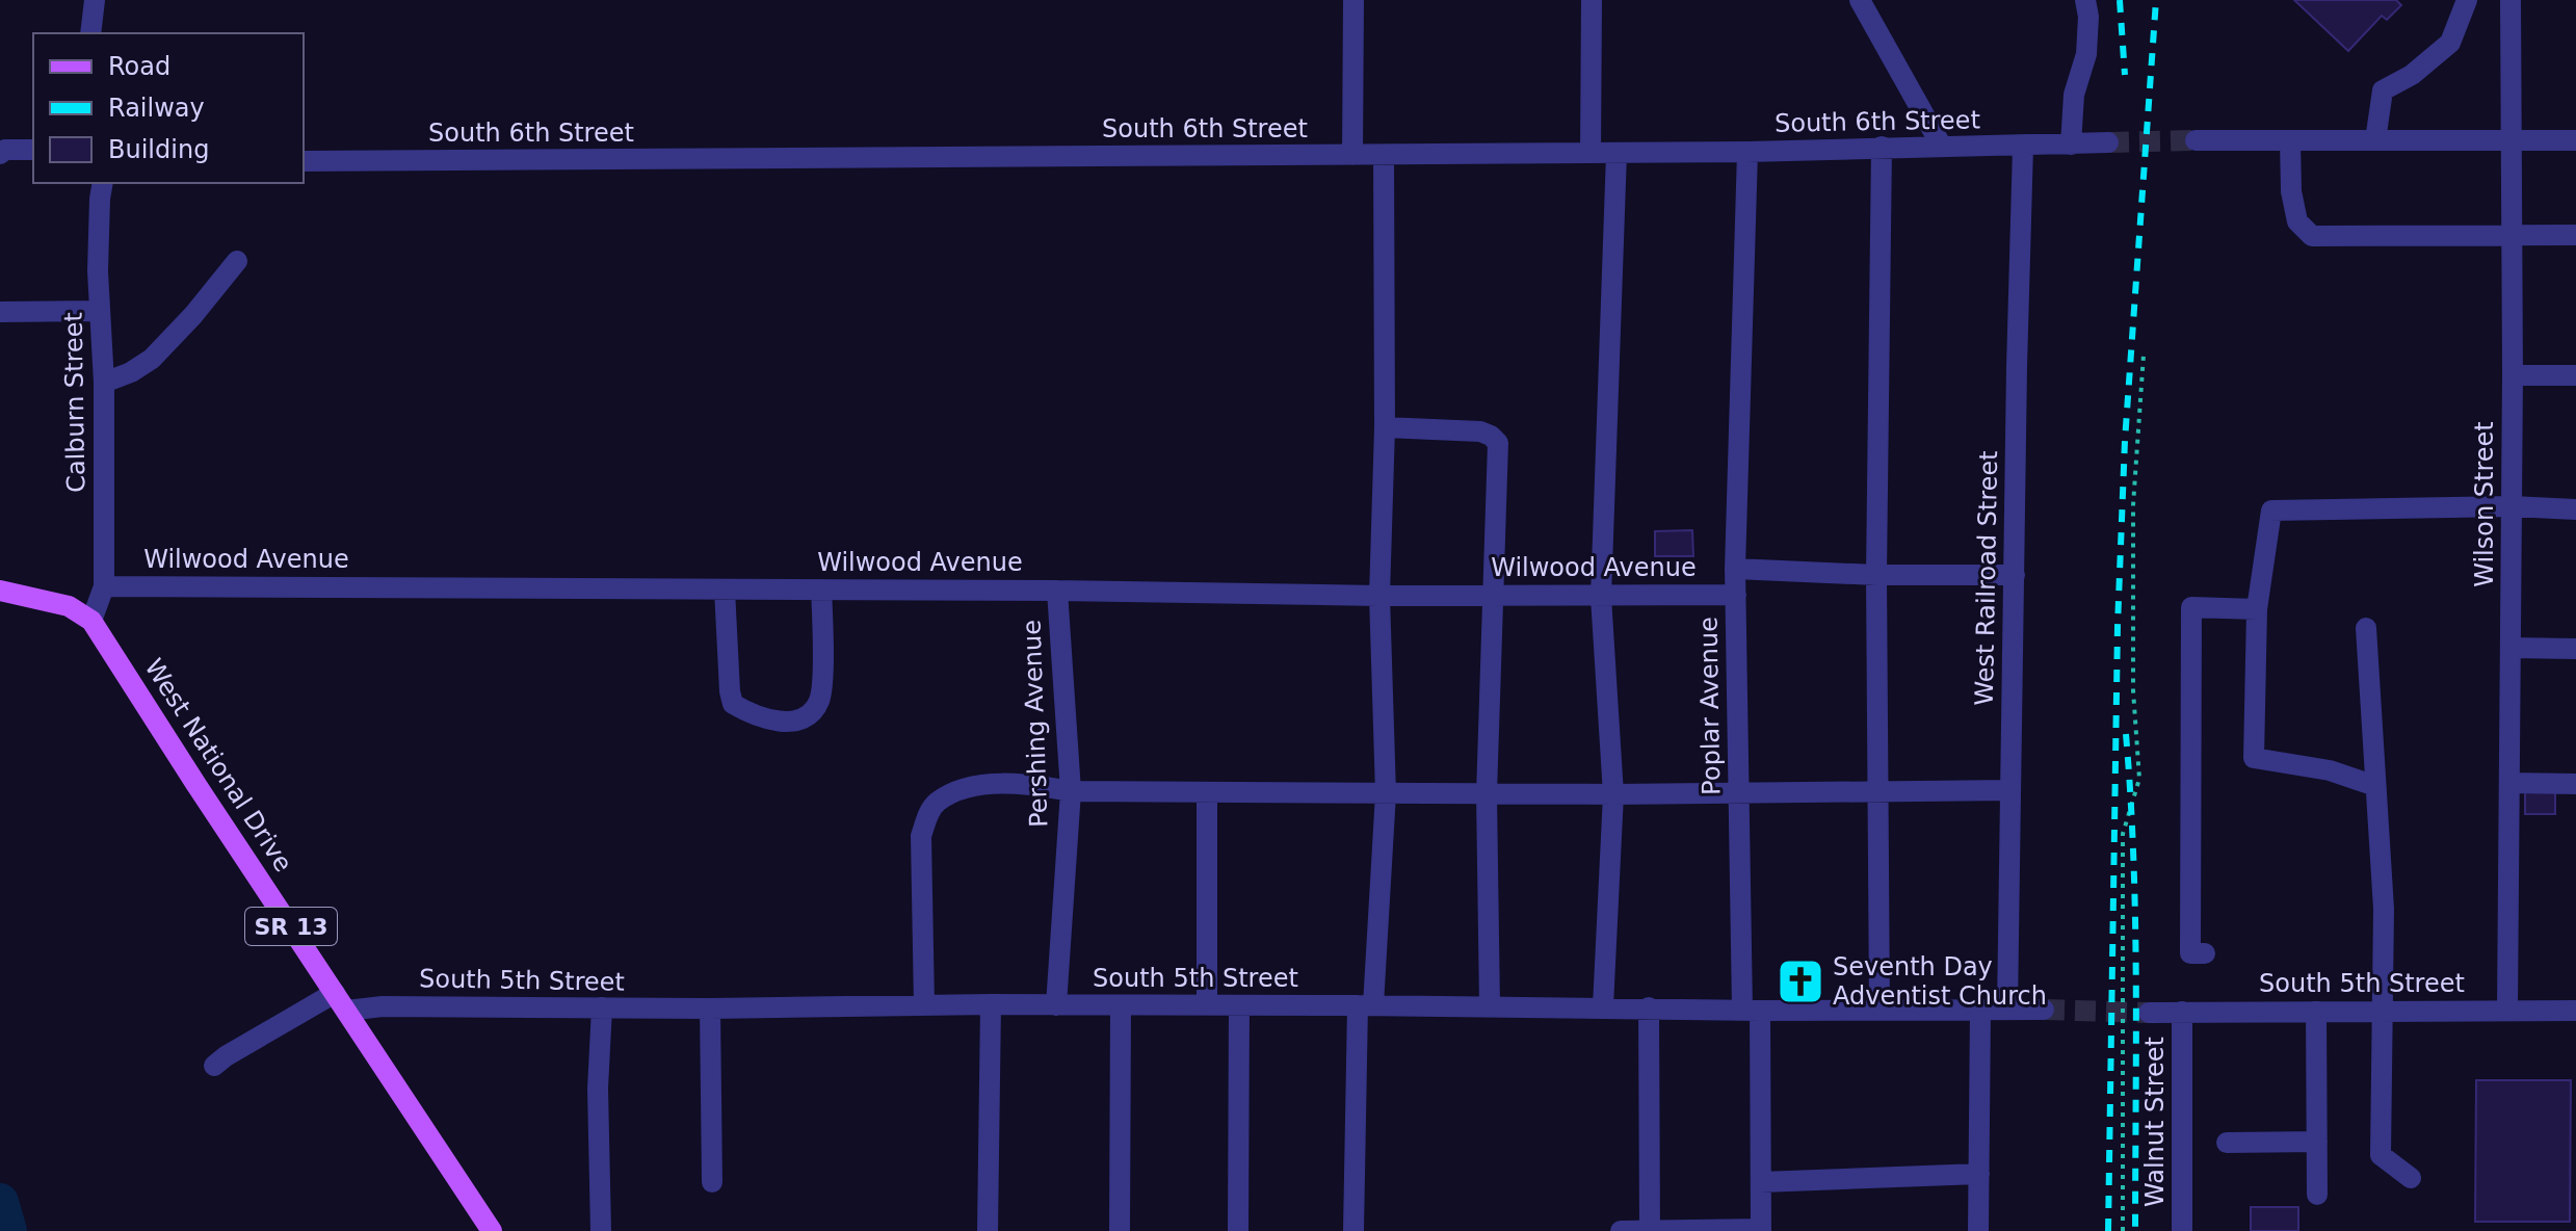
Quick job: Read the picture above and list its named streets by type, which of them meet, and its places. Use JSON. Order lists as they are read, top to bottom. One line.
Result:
{"streets":{"main road":["West National Drive","SR 13"],"street":["South 6th Street","Calburn Street","Wilson Street","Wilwood Avenue","West Railroad Street","Poplar Avenue","Pershing Avenue","South 5th Street","Walnut Street"]},"crossings":[["South 6th Street","West Railroad Street"],["South 6th Street","Poplar Avenue"],["Calburn Street","Wilwood Avenue"],["Calburn Street","West National Drive"],["Wilson Street","South 5th Street"],["Wilwood Avenue","Poplar Avenue"],["Wilwood Avenue","Pershing Avenue"],["West Railroad Street","South 5th Street"],["Poplar Avenue","South 5th Street"],["Pershing Avenue","South 5th Street"],["West National Drive","South 5th Street"],["South 5th Street","Walnut Street"]],"places":{"church":["Seventh Day Adventist Church"]},"legend":["Road","Railway","Building"]}
